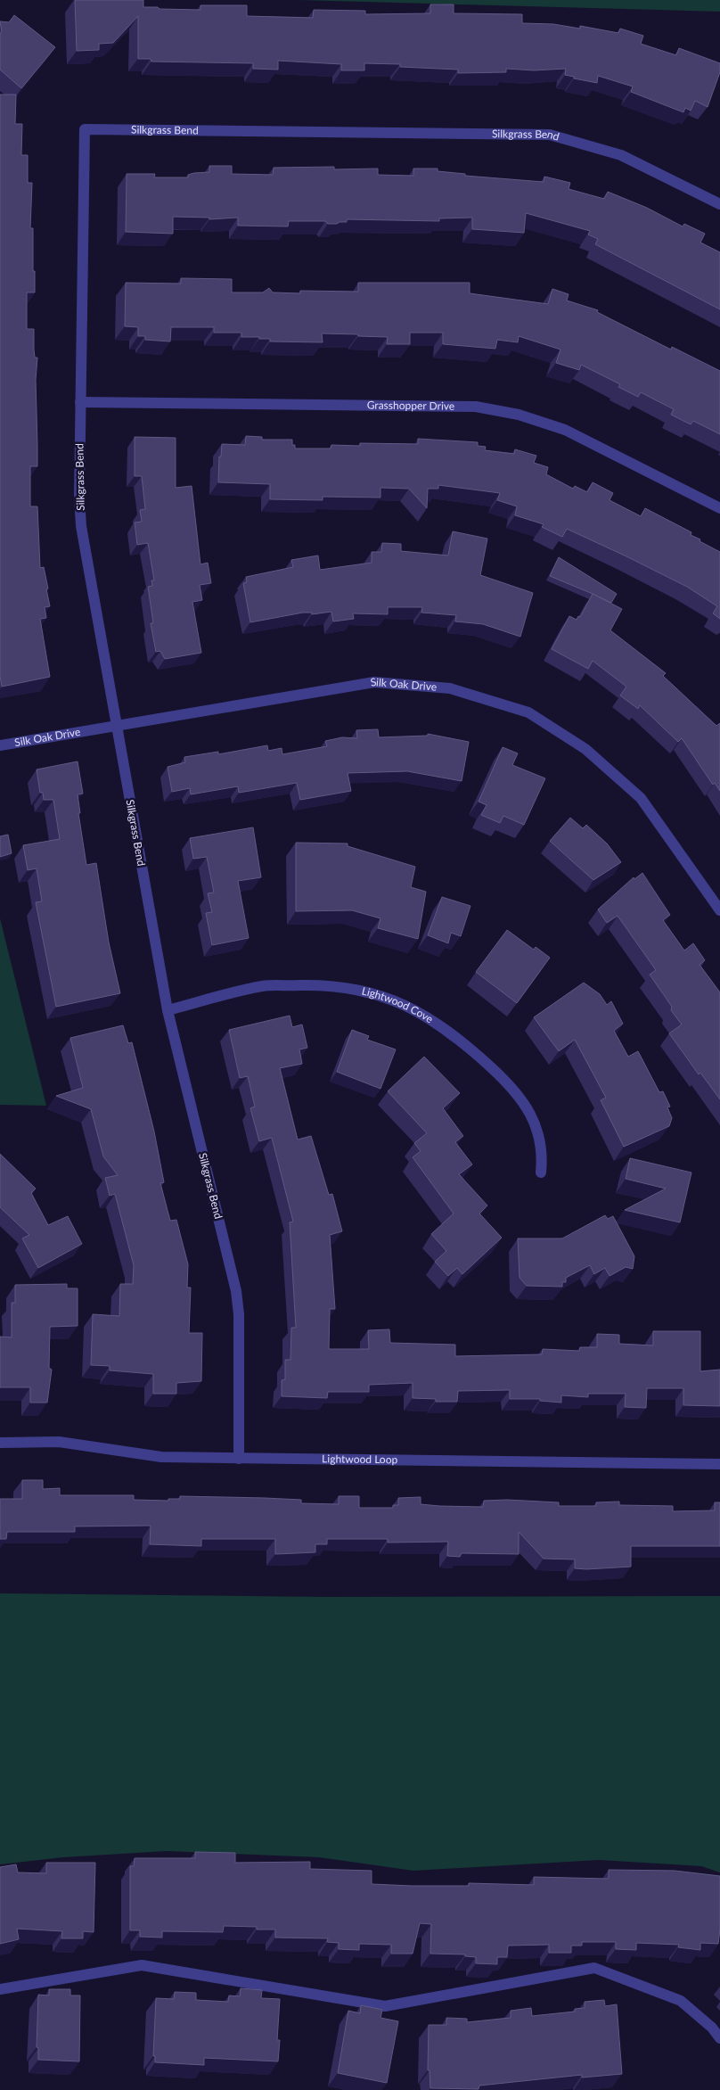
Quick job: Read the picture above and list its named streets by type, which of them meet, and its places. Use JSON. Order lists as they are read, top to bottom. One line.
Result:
{"streets":{"street":["Silkgrass Bend","Grasshopper Drive","Silk Oak Drive","Lightwood Cove","Lightwood Loop"]},"crossings":[["Silkgrass Bend","Grasshopper Drive"],["Silkgrass Bend","Silk Oak Drive"],["Silkgrass Bend","Lightwood Cove"],["Silkgrass Bend","Lightwood Loop"]]}
